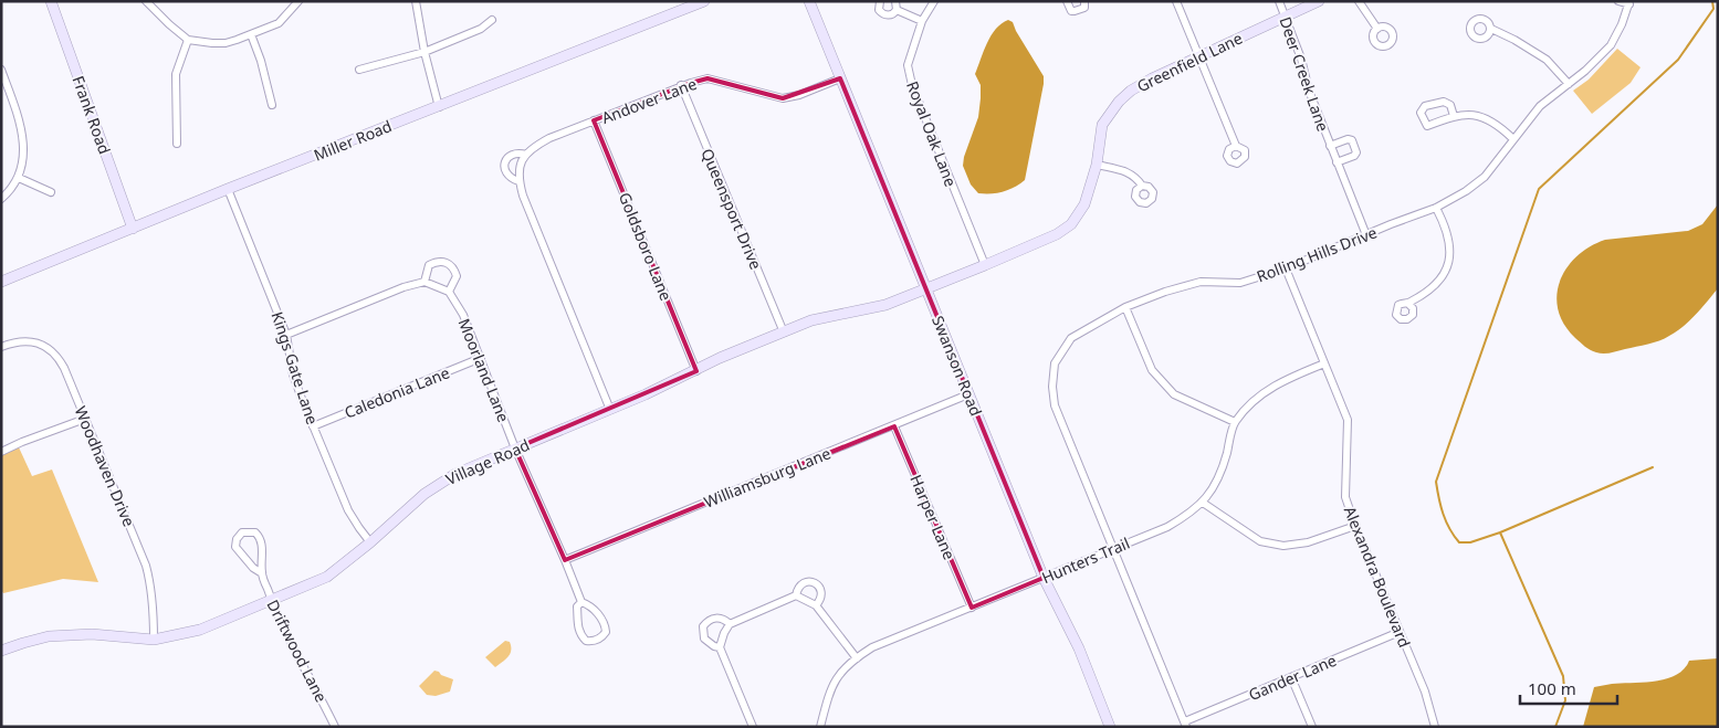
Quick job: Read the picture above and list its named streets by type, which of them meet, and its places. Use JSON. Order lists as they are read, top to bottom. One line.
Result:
{"streets":{"street":["Greenfield Lane","Deer Creek Lane","Andover Lane","Frank Road","Royal Oak Lane","Miller Road","Queensport Drive","Goldsboro Lane","Rolling Hills Drive","Swanson Road","Kings Gate Lane","Moorland Lane","Caledonia Lane","Village Road","Woodhaven Drive","Williamsburg Lane","Harper Lane","Hunters Trail","Alexandra Boulevard","Driftwood Lane","Gander Lane"]},"crossings":[["Greenfield Lane","Deer Creek Lane"],["Greenfield Lane","Royal Oak Lane"],["Greenfield Lane","Swanson Road"],["Greenfield Lane","Village Road"],["Deer Creek Lane","Rolling Hills Drive"],["Andover Lane","Queensport Drive"],["Andover Lane","Goldsboro Lane"],["Andover Lane","Swanson Road"],["Andover Lane","Village Road"],["Frank Road","Miller Road"],["Miller Road","Kings Gate Lane"],["Queensport Drive","Village Road"],["Goldsboro Lane","Village Road"],["Rolling Hills Drive","Hunters Trail"],["Rolling Hills Drive","Alexandra Boulevard"],["Rolling Hills Drive","Gander Lane"],["Swanson Road","Village Road"],["Swanson Road","Williamsburg Lane"],["Swanson Road","Hunters Trail"],["Kings Gate Lane","Caledonia Lane"],["Kings Gate Lane","Village Road"],["Moorland Lane","Caledonia Lane"],["Moorland Lane","Village Road"],["Moorland Lane","Williamsburg Lane"],["Village Road","Woodhaven Drive"],["Village Road","Driftwood Lane"],["Williamsburg Lane","Harper Lane"],["Harper Lane","Hunters Trail"],["Hunters Trail","Alexandra Boulevard"],["Alexandra Boulevard","Gander Lane"]],"scale_bar":"100 m"}
